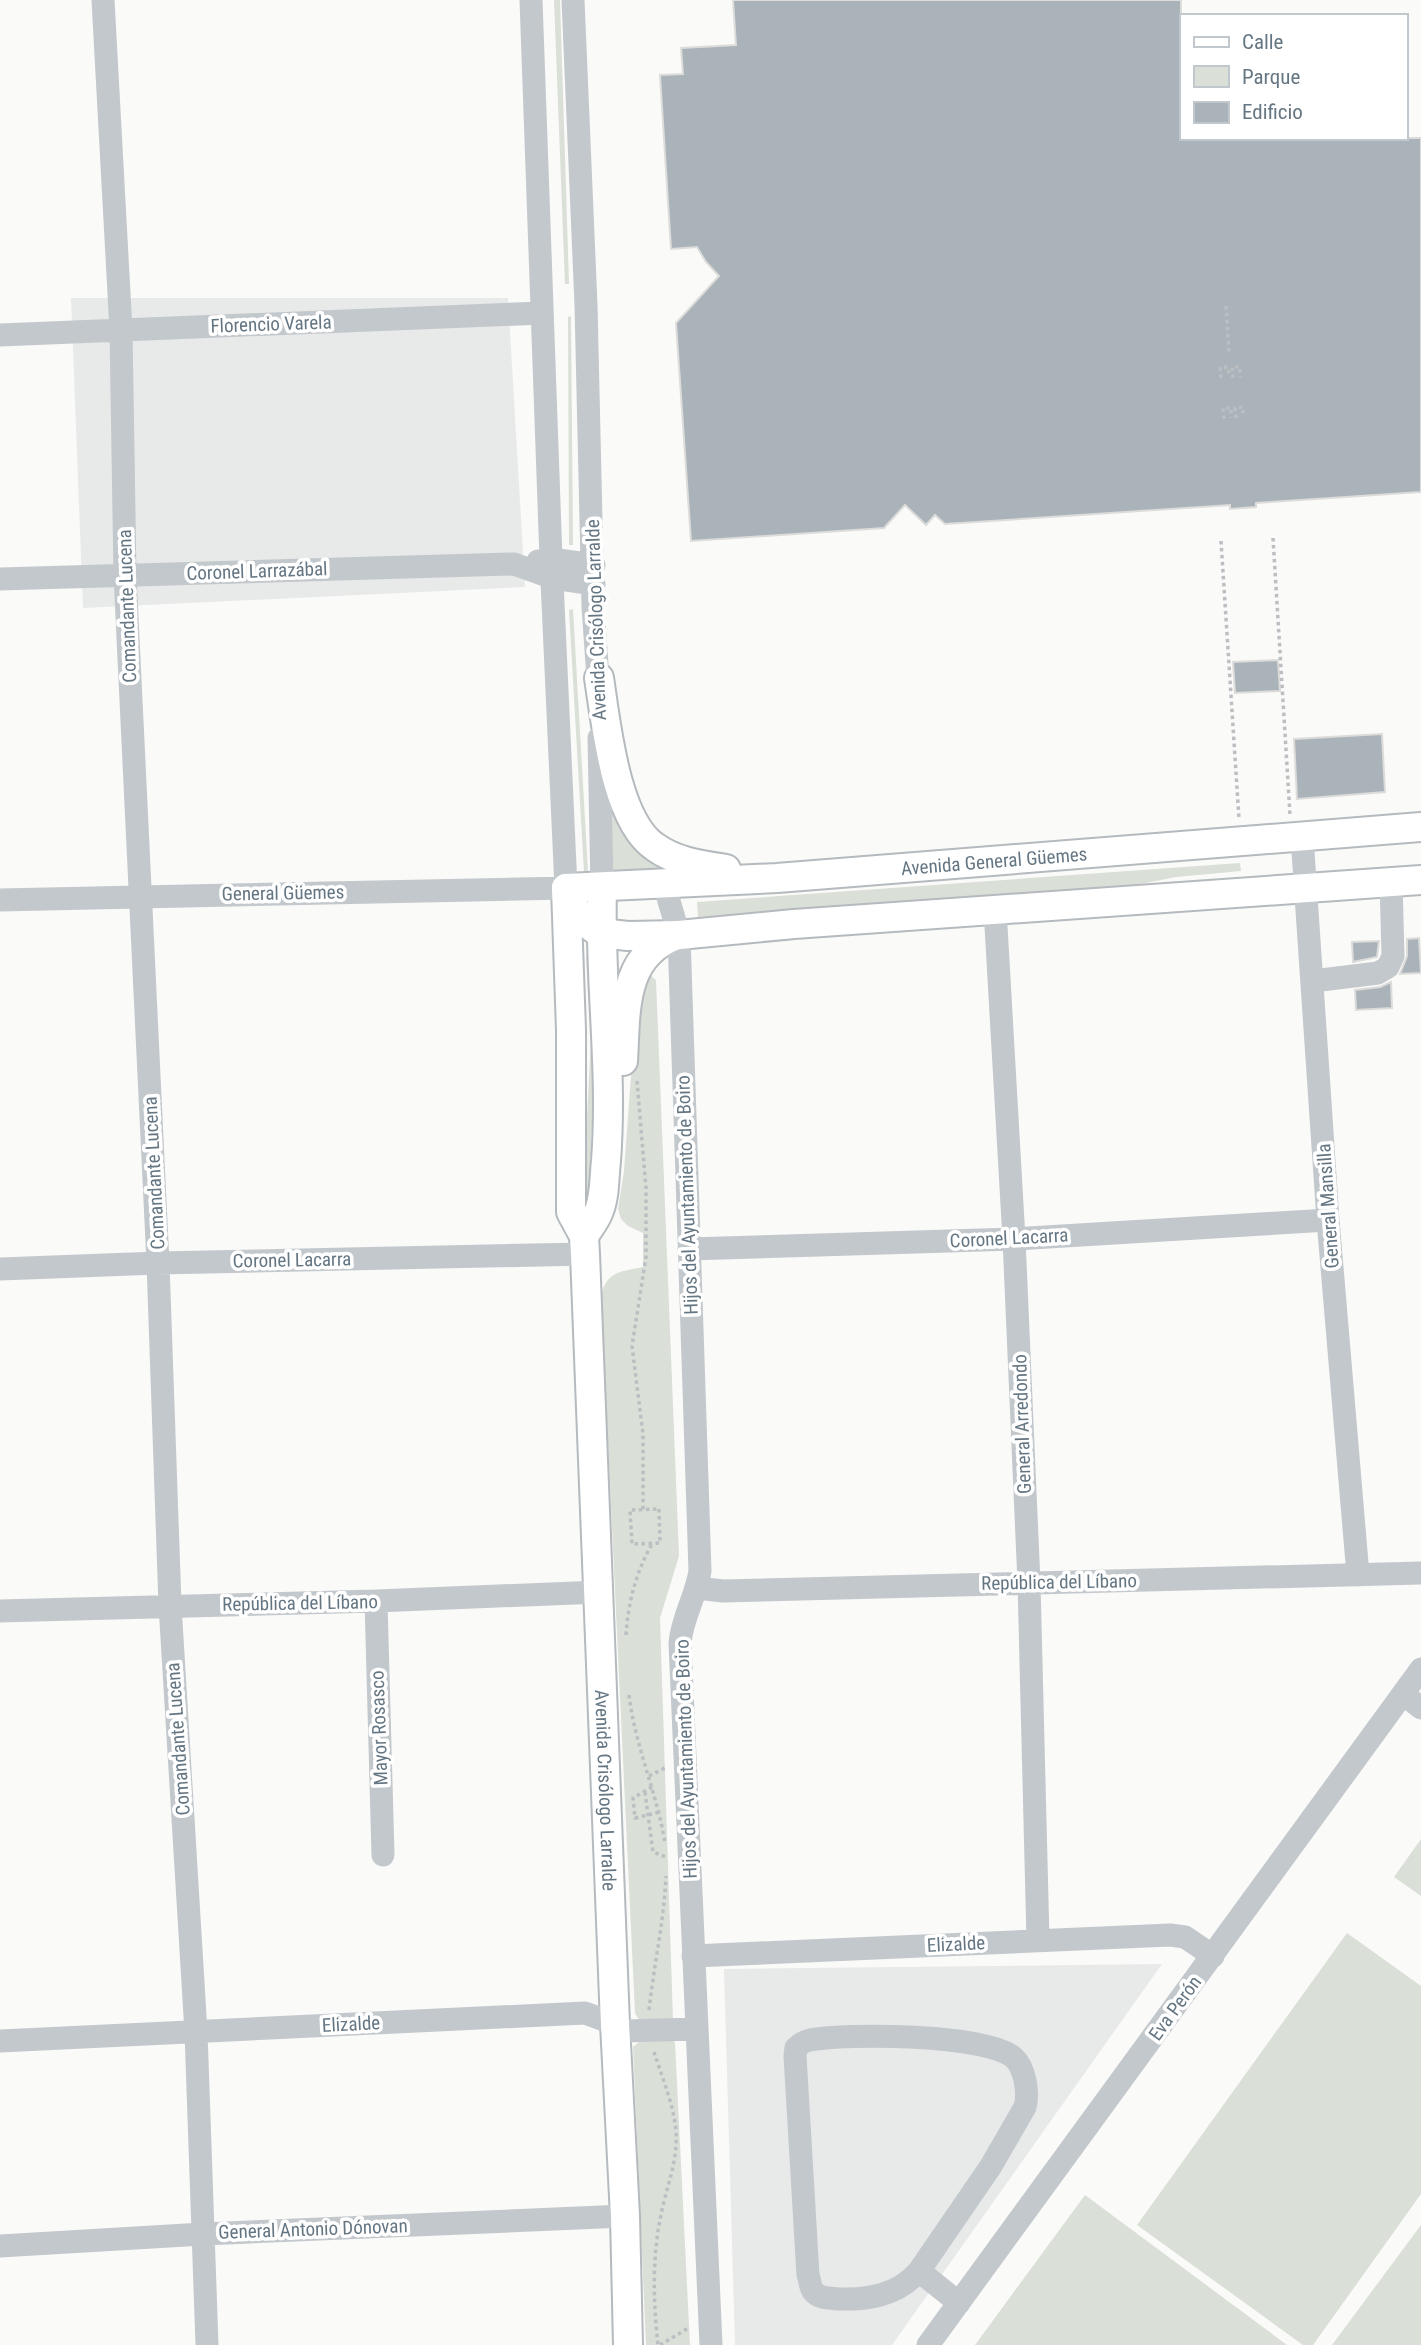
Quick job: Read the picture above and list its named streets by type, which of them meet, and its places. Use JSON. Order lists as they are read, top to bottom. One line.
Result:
{"streets":{"main road":["Avenida Crisólogo Larralde","Avenida General Güemes"],"street":["Florencio Varela","Coronel Larrazábal","Comandante Lucena","General Güemes","Hijos del Ayuntamiento de Boiro","General Mansilla","Coronel Lacarra","General Arredondo","República del Líbano","Mayor Rosasco","Elizalde","Eva Perón","General Antonio Dónovan"]},"crossings":[["Florencio Varela","Comandante Lucena"],["Florencio Varela","Avenida Crisólogo Larralde"],["Coronel Larrazábal","Comandante Lucena"],["Coronel Larrazábal","Avenida Crisólogo Larralde"],["Comandante Lucena","General Güemes"],["Comandante Lucena","Coronel Lacarra"],["Comandante Lucena","República del Líbano"],["Comandante Lucena","Elizalde"],["Comandante Lucena","General Antonio Dónovan"],["Avenida Crisólogo Larralde","Avenida General Güemes"],["Avenida Crisólogo Larralde","General Güemes"],["Avenida Crisólogo Larralde","Coronel Lacarra"],["Avenida Crisólogo Larralde","República del Líbano"],["Avenida Crisólogo Larralde","Elizalde"],["Avenida Crisólogo Larralde","General Antonio Dónovan"],["Avenida General Güemes","General Güemes"],["Avenida General Güemes","Hijos del Ayuntamiento de Boiro"],["Avenida General Güemes","General Mansilla"],["Hijos del Ayuntamiento de Boiro","Coronel Lacarra"],["Hijos del Ayuntamiento de Boiro","República del Líbano"],["Hijos del Ayuntamiento de Boiro","Elizalde"],["General Mansilla","Coronel Lacarra"],["General Mansilla","República del Líbano"],["Coronel Lacarra","General Arredondo"],["General Arredondo","República del Líbano"],["General Arredondo","Elizalde"],["República del Líbano","Mayor Rosasco"],["Elizalde","Eva Perón"]],"legend":["Calle","Parque","Edificio"]}
